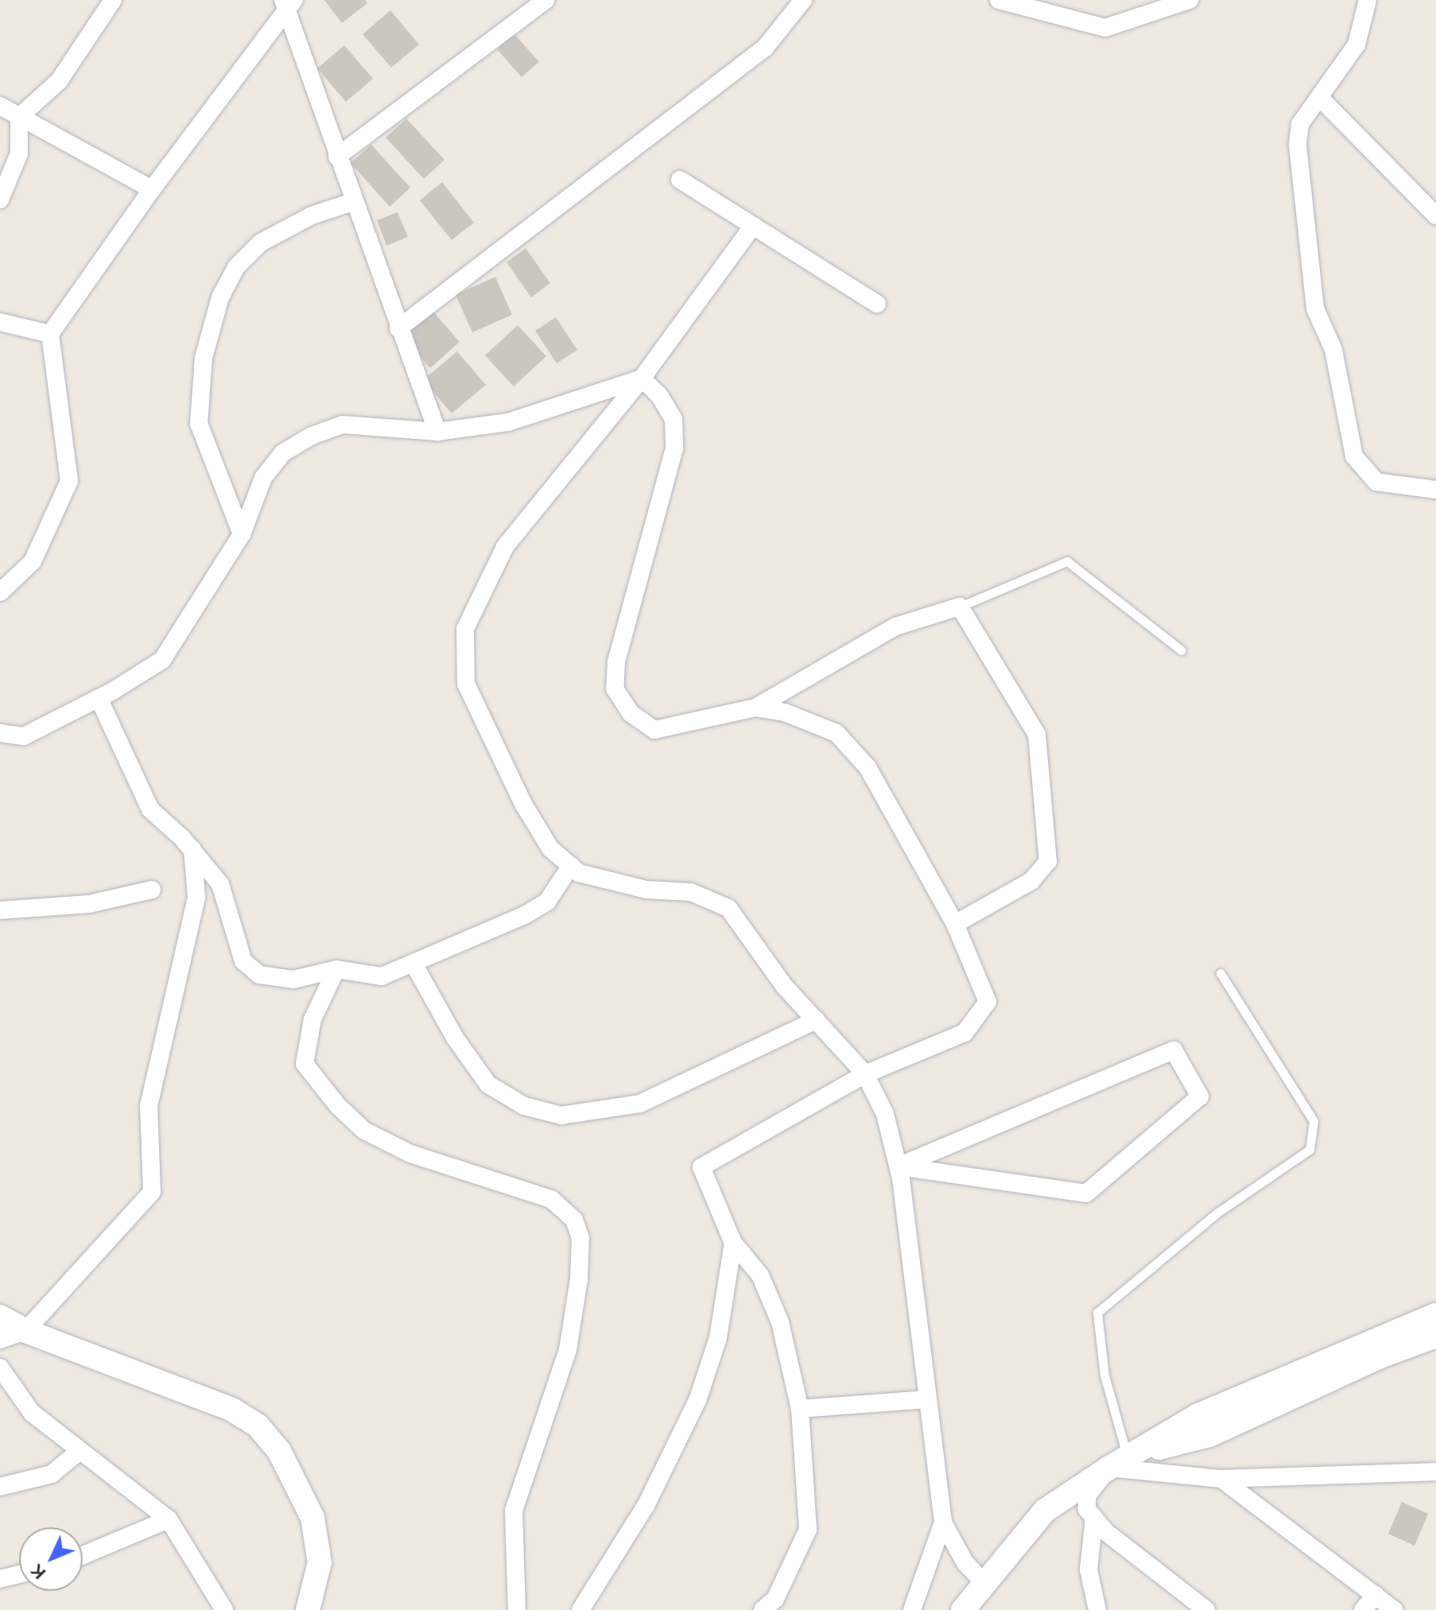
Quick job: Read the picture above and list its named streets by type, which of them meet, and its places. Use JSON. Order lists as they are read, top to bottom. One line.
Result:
{"north":"bottom left"}
